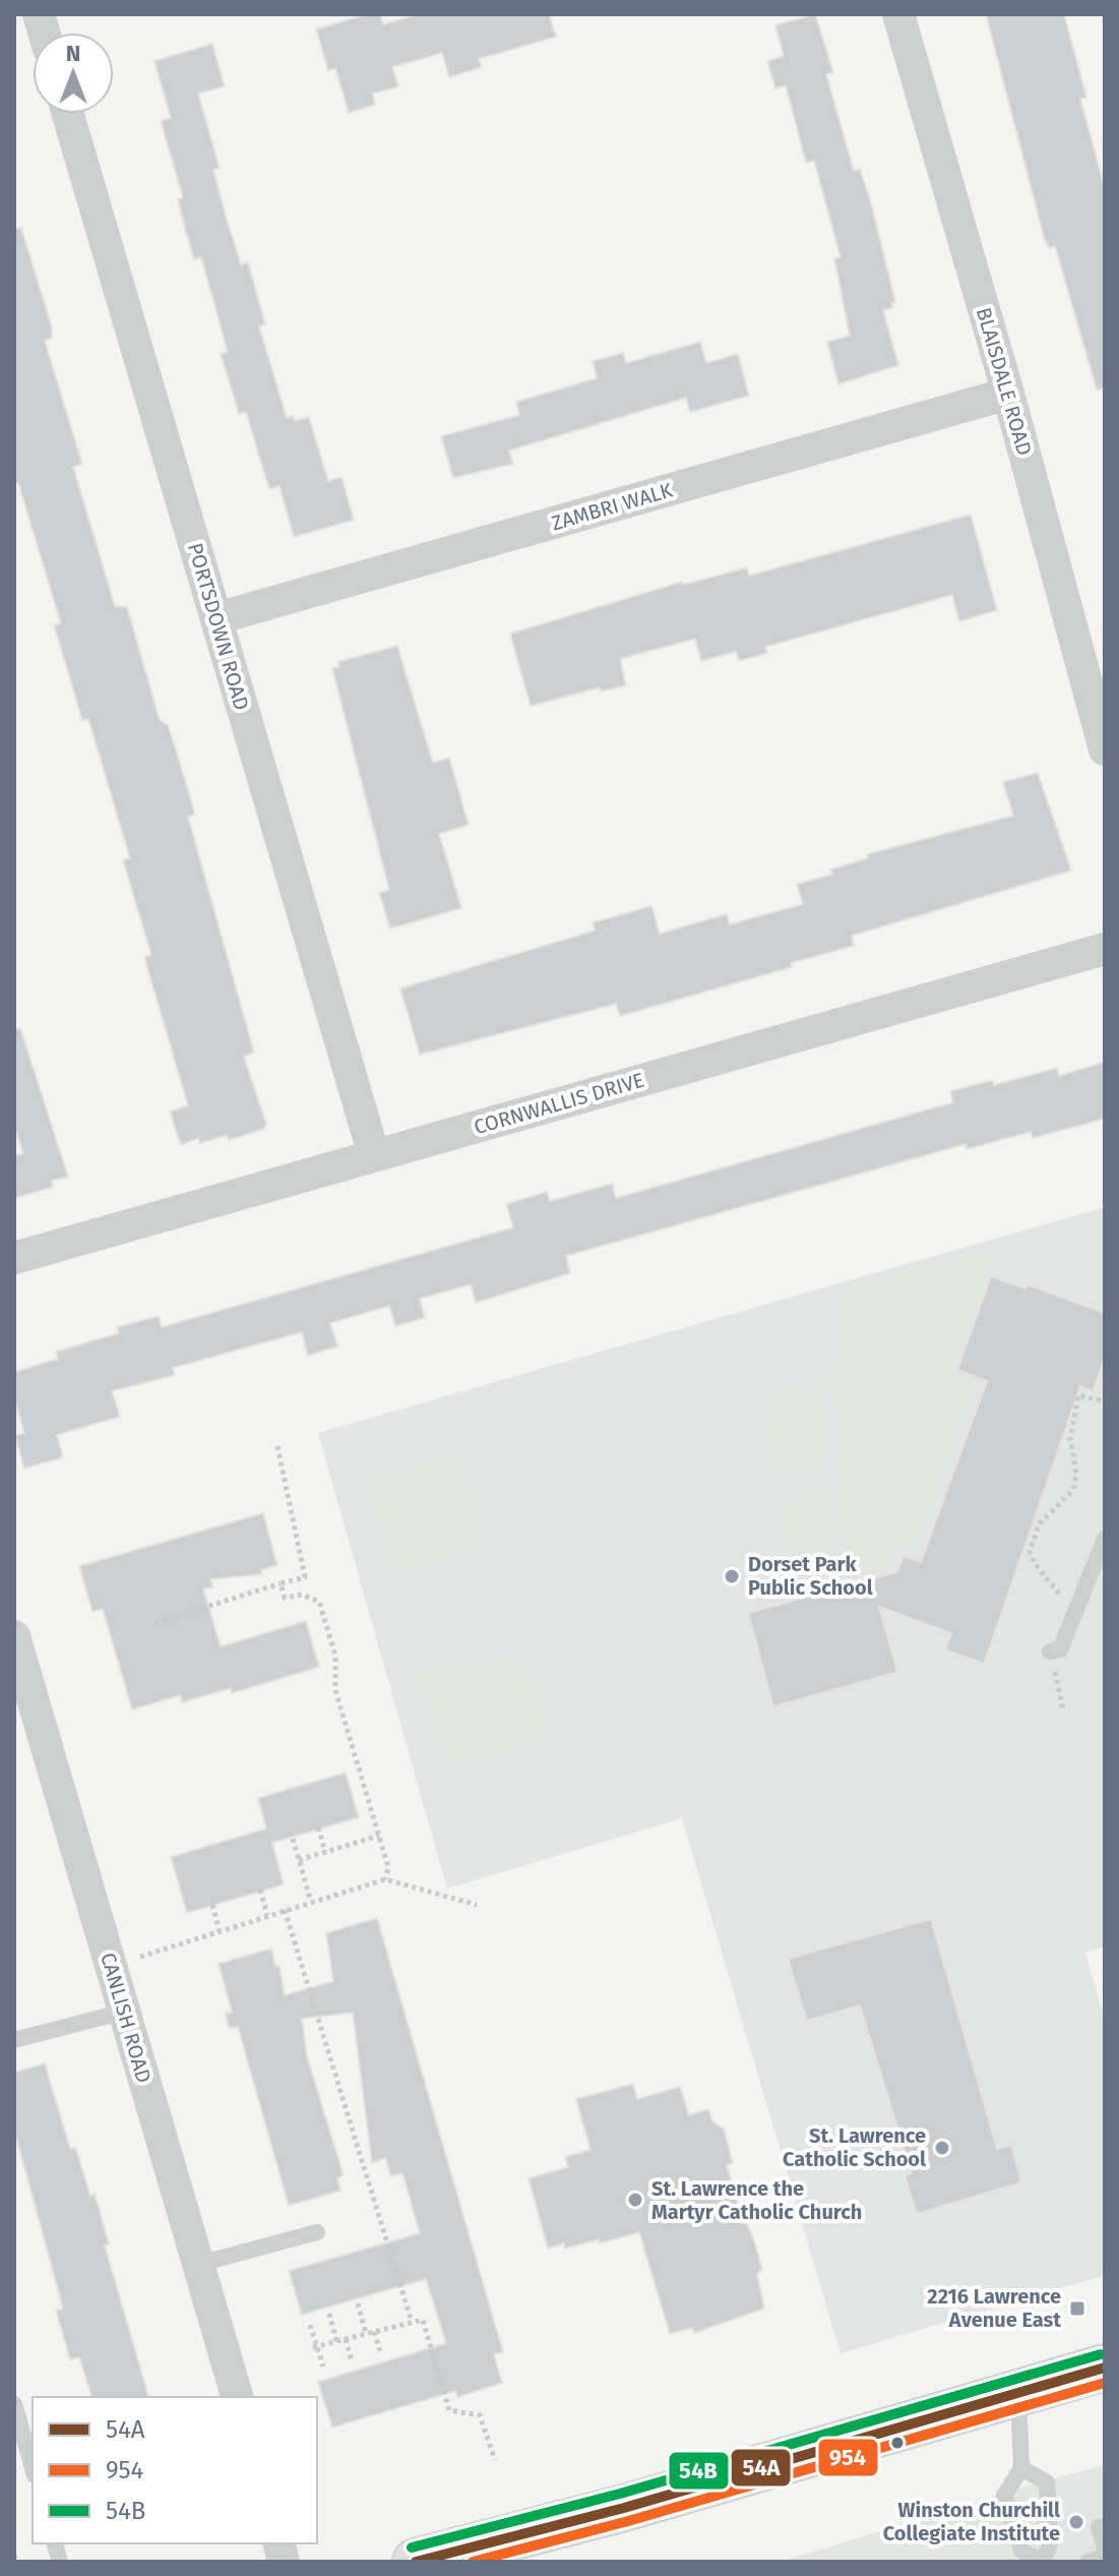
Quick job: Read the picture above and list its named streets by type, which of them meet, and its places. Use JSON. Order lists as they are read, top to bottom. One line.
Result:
{"streets":{"street":["BLAISDALE ROAD","ZAMBRI WALK","PORTSDOWN ROAD","CORNWALLIS DRIVE","CANLISH ROAD"]},"crossings":[["BLAISDALE ROAD","ZAMBRI WALK"],["ZAMBRI WALK","PORTSDOWN ROAD"],["PORTSDOWN ROAD","CORNWALLIS DRIVE"]],"places":{"other":["Dorset Park Public School","St. Lawrence Catholic School","St. Lawrence the Martyr Catholic Church","Winston Churchill Collegiate Institute"],"transit":["2216 Lawrence Avenue East"]},"lines":["transit line 54B","transit line 54A","transit line 954"],"legend":["54A","954","54B"],"north":"top"}
